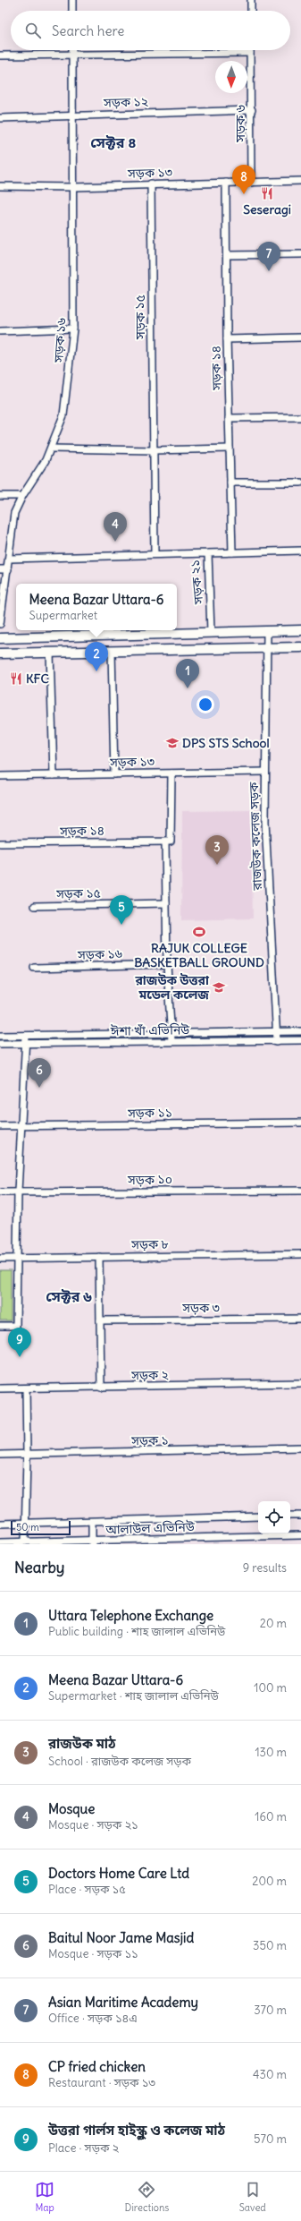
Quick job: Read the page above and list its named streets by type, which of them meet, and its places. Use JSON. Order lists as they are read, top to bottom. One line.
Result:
{"streets":{"street":["সড়ক ১২","সড়ক ৬","সড়ক ১৩","সড়ক ১৫","সড়ক ১৬","সড়ক ১৪","সড়ক ২১","রাজউক কলেজ সড়ক","ঈশা খাঁ এভিনিউ","সড়ক ১১","সড়ক ১০","সড়ক ৮","সড়ক ৩","সড়ক ২","সড়ক ১","আলাউল এভিনিউ"]},"crossings":[["সড়ক ১২","সড়ক ৬"],["সড়ক ১২","সড়ক ১৬"],["সড়ক ৬","সড়ক ১৩"],["সড়ক ১৩","সড়ক ১৫"],["সড়ক ১৩","সড়ক ১৬"],["সড়ক ১৩","সড়ক ১৪"],["সড়ক ১৩","রাজউক কলেজ সড়ক"],["সড়ক ১৫","সড়ক ২১"],["সড়ক ১৬","সড়ক ২১"],["সড়ক ১৪","সড়ক ২১"],["রাজউক কলেজ সড়ক","ঈশা খাঁ এভিনিউ"]],"districts":["সেক্টর ৪","সেক্টর ৬"],"places":{"restaurant":["Seseragi","KFC"],"school or university":["DPS STS School","রাজউক উত্তরা মডেল কলেজ"],"sports":["RAJUK COLLEGE BASKETBALL GROUND"]},"scale_bar":"50 m","north":"bottom","page":{"search":"Search here","pins":["8","7","4","2","1","3","5","6","9"],"popup":["Meena Bazar Uttara-6","Supermarket"],"scale":"50 m","heading":["Nearby","9 results"],"list":[{"mark":"1","name":"Uttara Telephone Exchange","note":"Public building · শাহ জালাল এভিনিউ","value":"20 m"},{"mark":"2","name":"Meena Bazar Uttara-6","note":"Supermarket · শাহ জালাল এভিনিউ","value":"100 m"},{"mark":"3","name":"রাজউক মাঠ","note":"School · রাজউক কলেজ সড়ক","value":"130 m"},{"mark":"4","name":"Mosque","note":"Mosque · সড়ক ২১","value":"160 m"},{"mark":"5","name":"Doctors Home Care Ltd","note":"Place · সড়ক ১৫","value":"200 m"},{"mark":"6","name":"Baitul Noor Jame Masjid","note":"Mosque · সড়ক ১১","value":"350 m"},{"mark":"7","name":"Asian Maritime Academy","note":"Office · সড়ক ১৪এ","value":"370 m"},{"mark":"8","name":"CP fried chicken","note":"Restaurant · সড়ক ১৩","value":"430 m"},{"mark":"9","name":"উত্তরা গার্লস হাইস্কুল ও কলেজ মাঠ","note":"Place · সড়ক ২","value":"570 m"}],"nav":["Map","Directions","Saved"]}}
